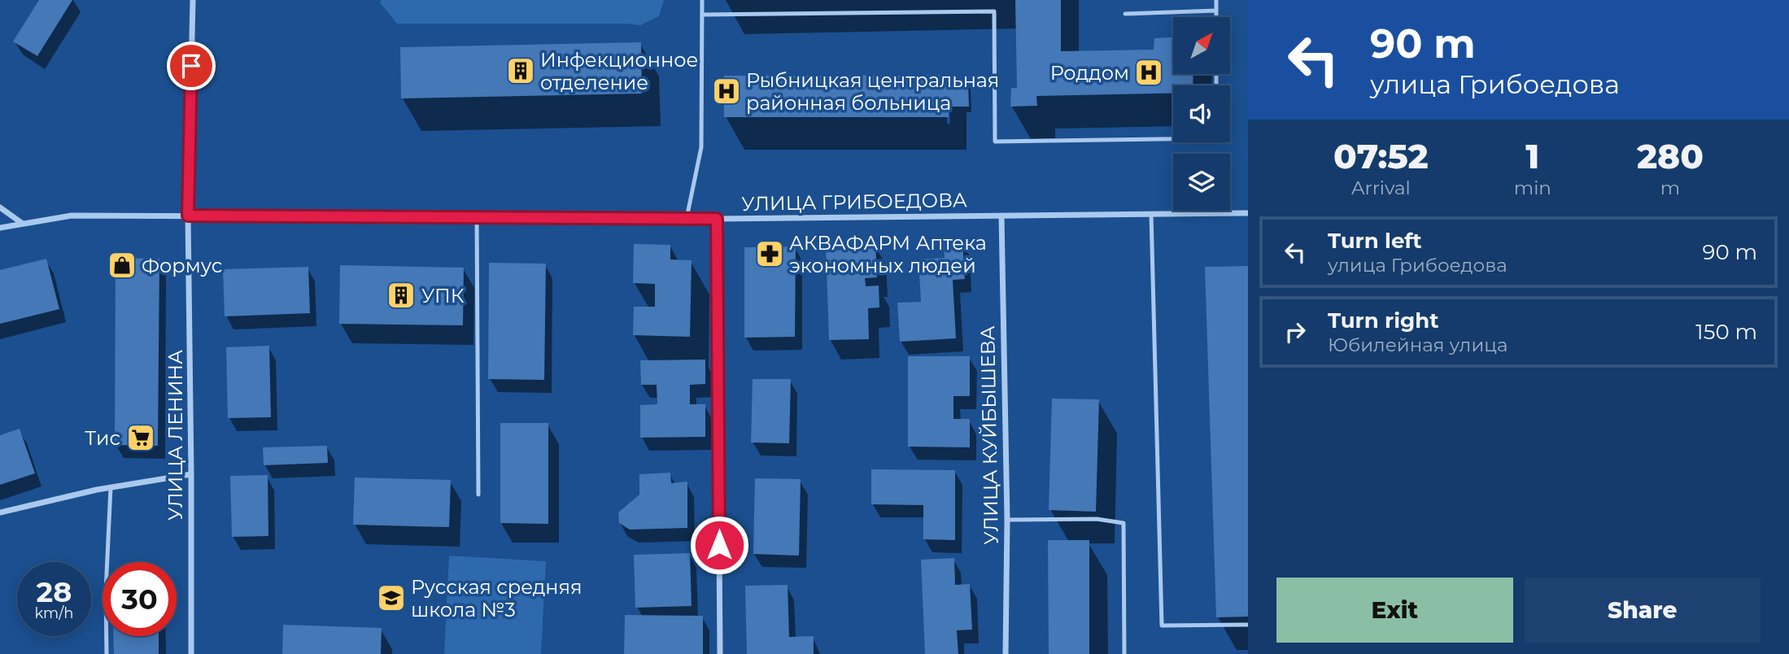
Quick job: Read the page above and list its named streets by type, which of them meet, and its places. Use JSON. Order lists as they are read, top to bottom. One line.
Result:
{"streets":{"street":["УЛИЦА ГРИБОЕДОВА","УЛИЦА ЛЕНИНА","УЛИЦА КУЙБЫШЕВА"]},"crossings":[["УЛИЦА ГРИБОЕДОВА","УЛИЦА ЛЕНИНА"],["УЛИЦА ГРИБОЕДОВА","УЛИЦА КУЙБЫШЕВА"]],"places":{"building":["Инфекционное отделение","УПК"],"hospital":["Роддом","Рыбницкая центральная районная больница"],"pharmacy":["АКВАФАРМ Аптека экономных людей"],"shop":["Формус"],"supermarket":["Тис"],"school or university":["Русская средняя школа №3"]},"north":"top right","page":{"turn":["90 m","улица Грибоедова"],"eta":["07:52","Arrival","1","min","280","m"],"list":[{"name":"Turn left","note":"улица Грибоедова","value":"90 m"},{"name":"Turn right","note":"Юбилейная улица","value":"150 m"}],"speed":"28 km/h","limit":"30","buttons":["Exit","Share"]}}
